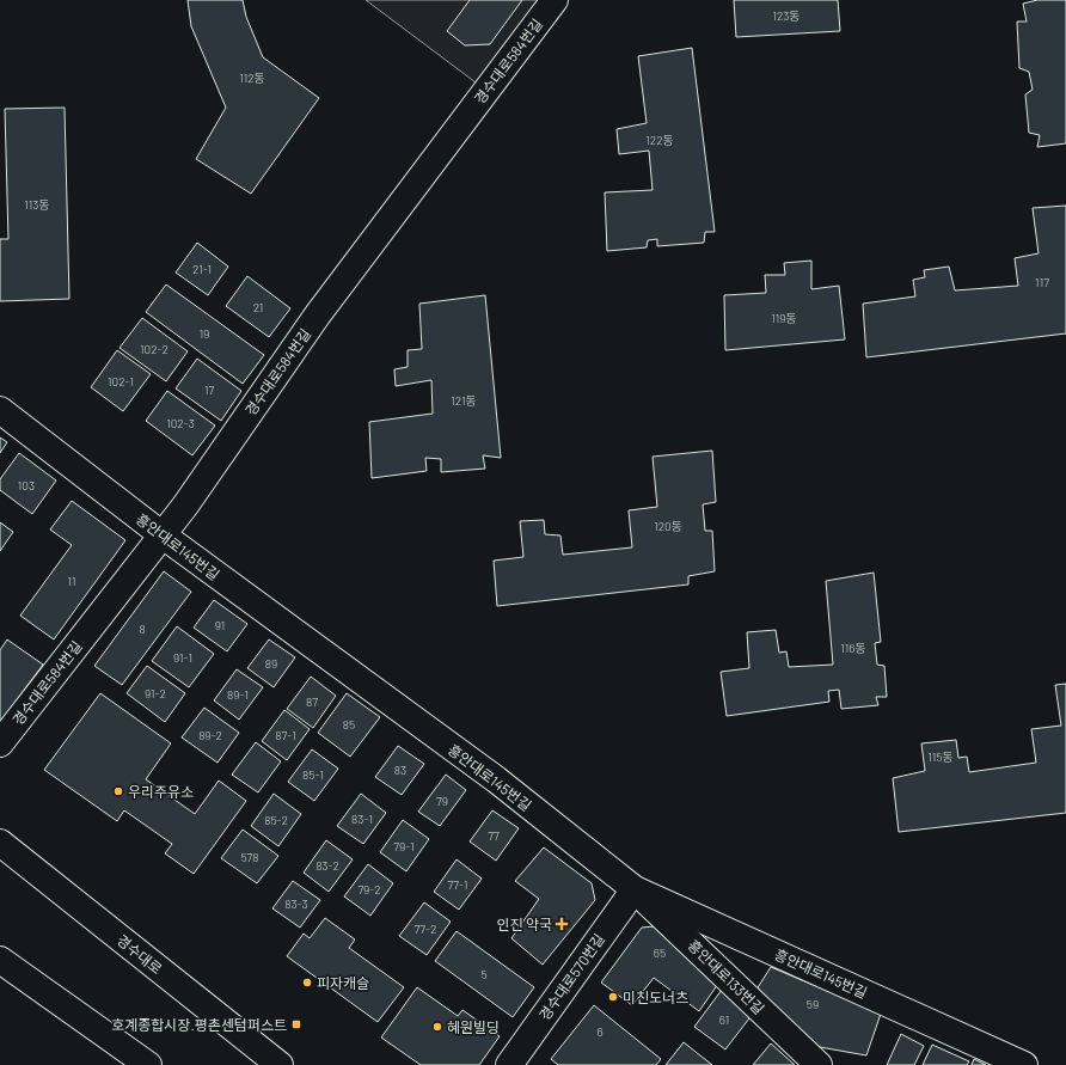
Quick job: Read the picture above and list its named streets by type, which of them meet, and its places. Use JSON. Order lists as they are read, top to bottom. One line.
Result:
{"streets":{"street":["경수대로584번길","흥안대로145번길","경수대로","경수대로570번길","흥안대로133번길"]},"crossings":[["경수대로584번길","흥안대로145번길"],["흥안대로145번길","경수대로570번길"],["흥안대로145번길","흥안대로133번길"],["경수대로570번길","흥안대로133번길"]],"places":{"other":["우리주유소","피자캐슬","미친도너츠","혜원빌딩"],"health":["인진 약국"],"transit":["호계종합시장.평촌센텀퍼스트"]},"house_numbers":["123동","112동","122동","113동","21-1","117","21","119동","19","102-2","102-1","17","121동","102-3","103","120동","11","91","8","116동","91-1","89","91-2","89-1","87","85","89-2","87-1","115동","83","85-1","79","83-1","85-2","77","79-1","578","83-2","77-1","79-2","83-3","77-2","65","5","59","61","6"]}
